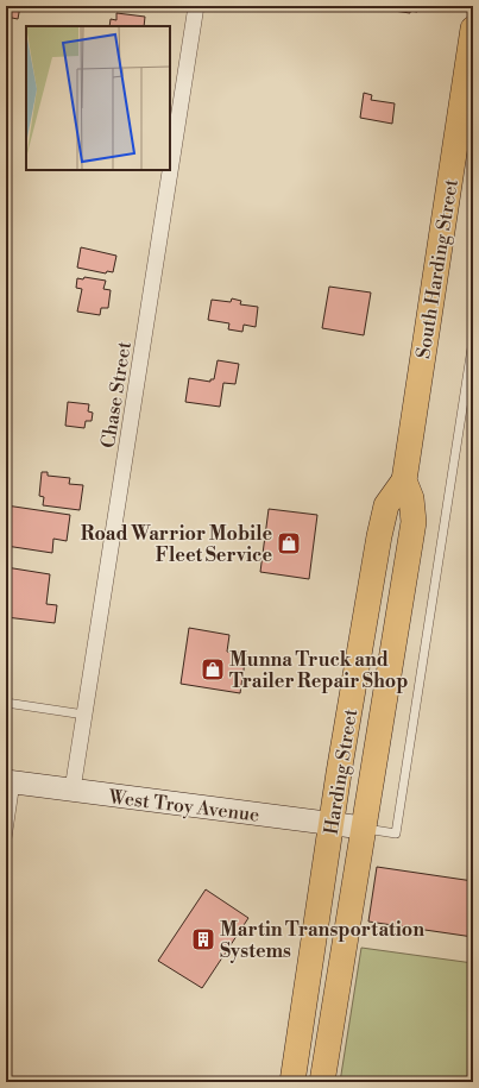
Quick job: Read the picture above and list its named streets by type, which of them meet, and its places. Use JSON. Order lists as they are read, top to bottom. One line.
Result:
{"streets":{"main road":["South Harding Street","Harding Street","West Troy Avenue"],"street":["Chase Street"]},"crossings":[["South Harding Street","Harding Street"],["Chase Street","West Troy Avenue"],["Harding Street","West Troy Avenue"]],"places":{"shop":["Road Warrior Mobile Fleet Service","Munna Truck and Trailer Repair Shop"],"building":["Martin Transportation Systems"]}}
